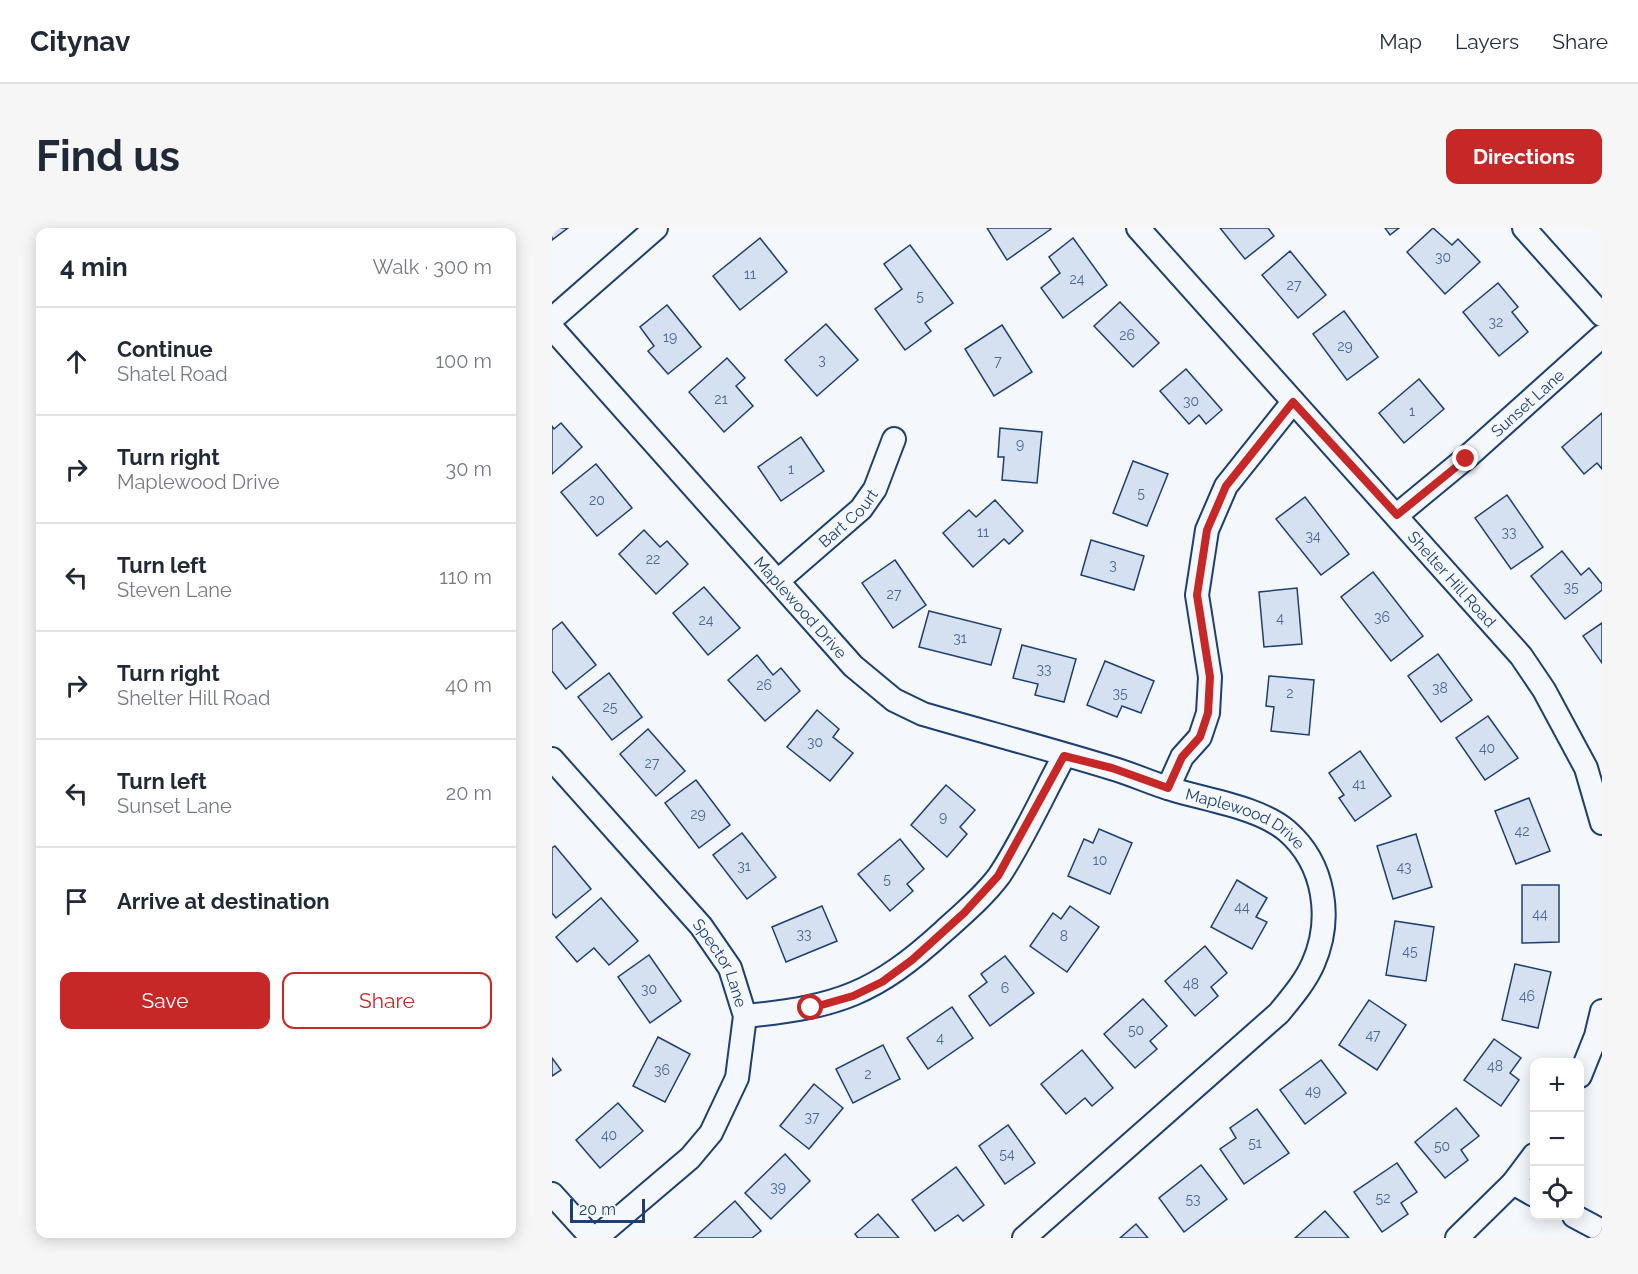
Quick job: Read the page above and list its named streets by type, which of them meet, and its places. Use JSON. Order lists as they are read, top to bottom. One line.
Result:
{"streets":{"street":["Sunset Lane","Bart Court","Shelter Hill Road","Maplewood Drive","Spector Lane"]},"crossings":[["Sunset Lane","Shelter Hill Road"],["Bart Court","Maplewood Drive"]],"house_numbers":["30","11","24","27","5","32","26","19","29","3","7","21","30","1","9","1","5","20","11","33","34","22","3","35","27","36","4","24","31","33","26","38","35","2","25","30","40","27","41","29","9","42","10","31","43","5","44","44","33","8","45","48","6","30","46","50","47","4","48","36","2","49","37","40","51","50","54","39","52","53"],"scale_bar":"20 m","page":{"header":"Citynav","nav":["Map","Layers","Share"],"buttons":["Directions",["Save","Share"]],"title":"Find us","heading":["4 min","Walk · 300 m"],"list":[["Continue","Shatel Road","100 m"],["Turn right","Maplewood Drive","30 m"],["Turn left","Steven Lane","110 m"],["Turn right","Shelter Hill Road","40 m"],["Turn left","Sunset Lane","20 m"],"Arrive at destination"],"map_buttons":["+","−"],"scale":"20 m"}}
